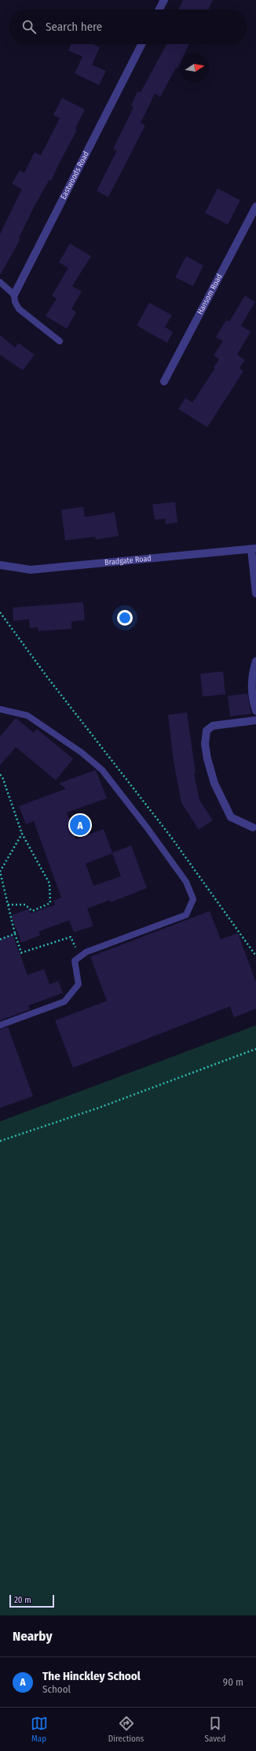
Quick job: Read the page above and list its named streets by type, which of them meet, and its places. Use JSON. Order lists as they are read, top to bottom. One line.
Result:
{"streets":{"street":["Eastwoods Road","Hansom Road","Bradgate Road"]},"scale_bar":"20 m","north":"right","page":{"search":"Search here","pins":"A","scale":"20 m","heading":"Nearby","list":[{"mark":"A","name":"The Hinckley School","note":"School","value":"90 m"}],"nav":["Map","Directions","Saved"]}}
